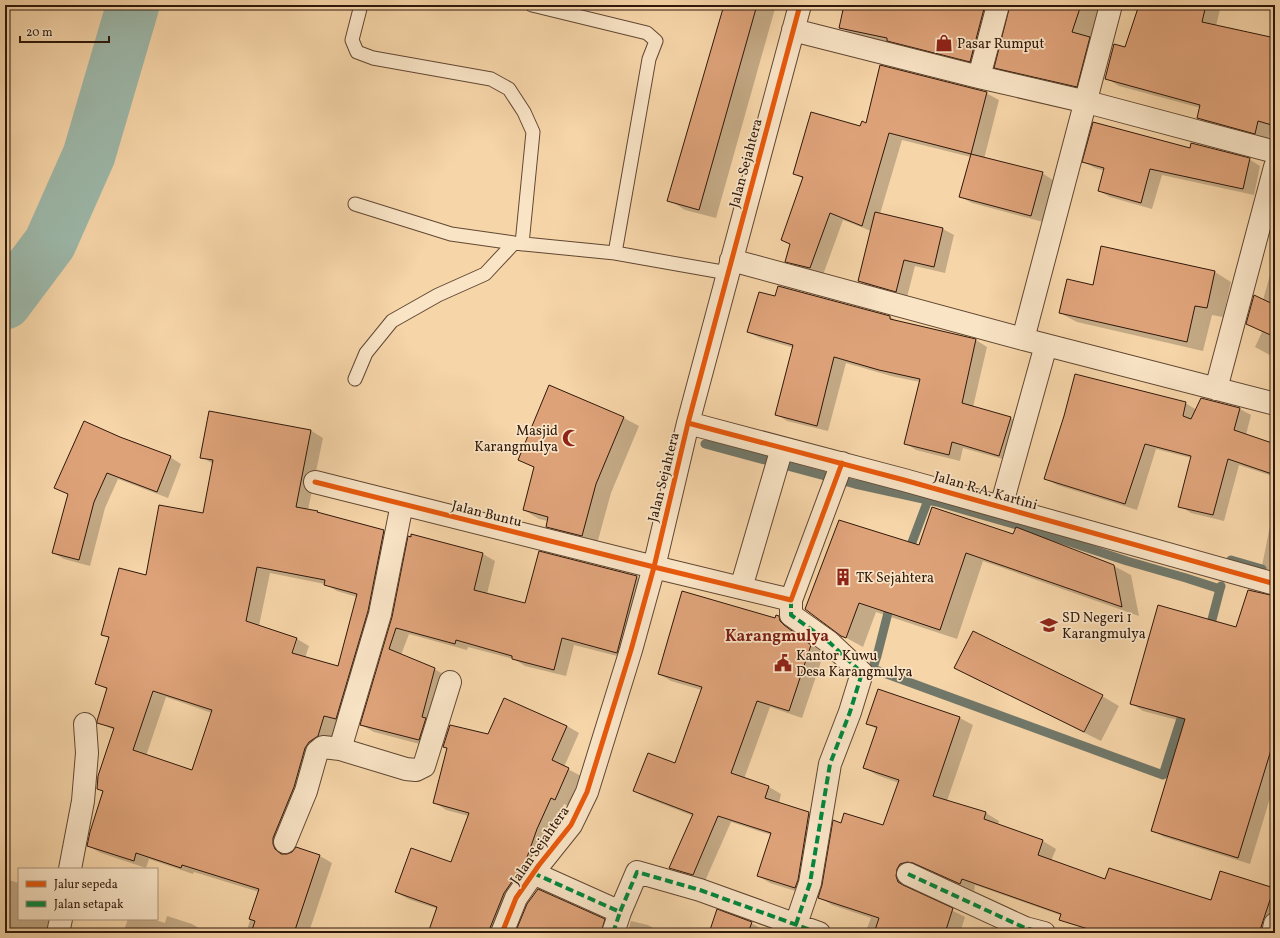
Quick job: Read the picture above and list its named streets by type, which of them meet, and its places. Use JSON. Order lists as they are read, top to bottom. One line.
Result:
{"streets":{"street":["Jalan Sejahtera","Jalan R.A. Kartini","Jalan Buntu"]},"crossings":[["Jalan Sejahtera","Jalan R.A. Kartini"],["Jalan Sejahtera","Jalan Buntu"]],"districts":["Karangmulya"],"places":{"shop":["Pasar Rumput"],"mosque":["Masjid Karangmulya"],"building":["TK Sejahtera"],"school or university":["SD Negeri 1 Karangmulya"],"public building":["Kantor Kuwu Desa Karangmulya"]},"legend":["Jalur sepeda","Jalan setapak"],"scale_bar":"20 m"}
